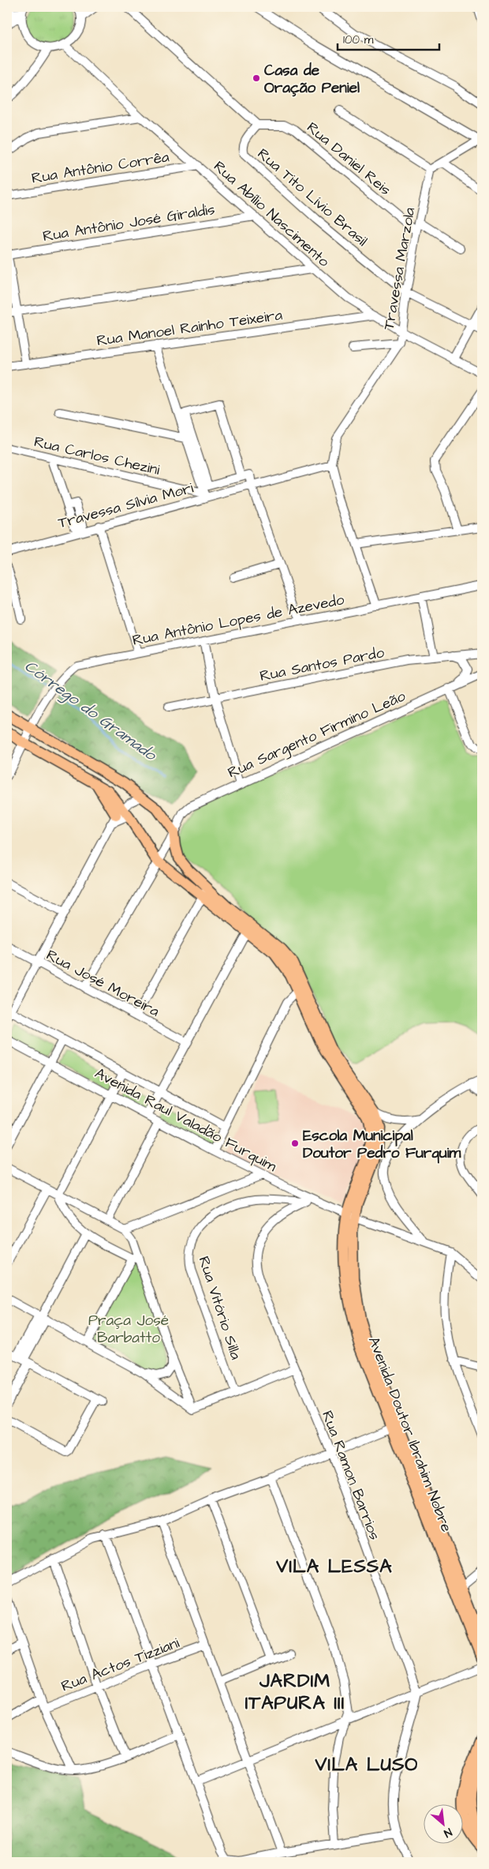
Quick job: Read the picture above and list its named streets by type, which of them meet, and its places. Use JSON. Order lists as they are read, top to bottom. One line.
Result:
{"streets":{"main road":["Avenida Doutor Ibrahim Nobre"],"street":["Rua Daniel Reis","Rua Antônio Corrêa","Rua Tito Lívio Brasil","Rua Abílio Nascimento","Rua Antônio José Giraldis","Travessa Marzola","Rua Manoel Rainho Teixeira","Rua Carlos Chezini","Travessa Sílvia Mori","Rua Antônio Lopes de Azevedo","Rua Santos Pardo","Rua Sargento Firmino Leão","Rua José Moreira","Avenida Raul Valadão Furquim","Rua Vitório Silla","Rua Ramon Barrios","Rua Actos Tizziani"]},"crossings":[["Rua Daniel Reis","Rua Tito Lívio Brasil"],["Rua Daniel Reis","Travessa Marzola"],["Rua Antônio Corrêa","Rua Abílio Nascimento"],["Rua Tito Lívio Brasil","Travessa Marzola"],["Rua Abílio Nascimento","Rua Antônio José Giraldis"],["Rua Abílio Nascimento","Travessa Marzola"],["Rua Abílio Nascimento","Rua Manoel Rainho Teixeira"],["Travessa Marzola","Travessa Sílvia Mori"],["Travessa Marzola","Rua Antônio Lopes de Azevedo"],["Rua Carlos Chezini","Travessa Sílvia Mori"],["Rua Sargento Firmino Leão","Rua José Moreira"],["Avenida Raul Valadão Furquim","Avenida Doutor Ibrahim Nobre"],["Avenida Raul Valadão Furquim","Rua Ramon Barrios"],["Rua Vitório Silla","Rua Ramon Barrios"]],"districts":["VILA LESSA","JARDIM ITAPURA III","VILA LUSO"],"water":["Córrego do Gramado"],"parks":["Praça José Barbatto"],"places":["Casa de Oração Peniel","Escola Municipal Doutor Pedro Furquim"],"scale_bar":"100 m","north":"bottom right"}
